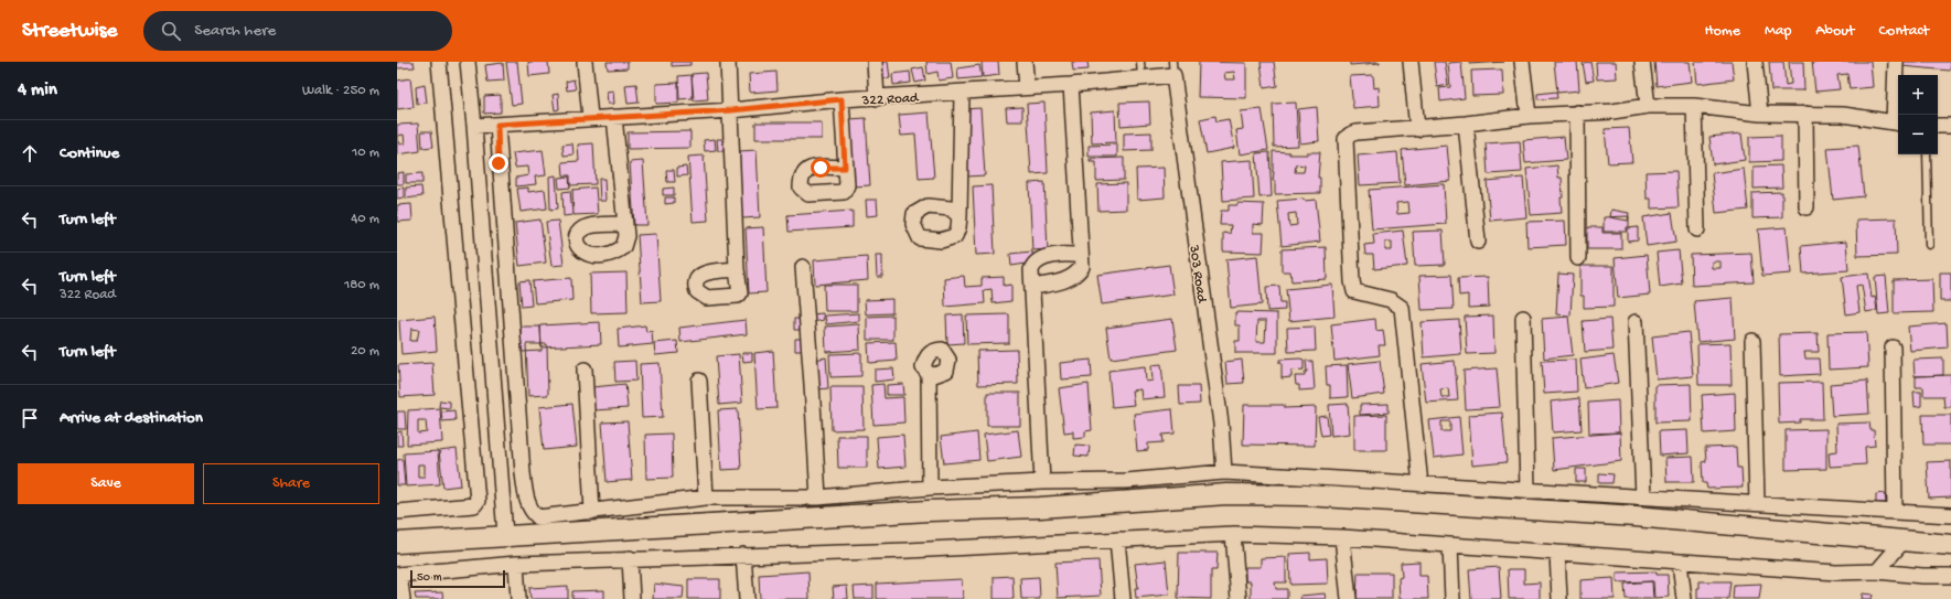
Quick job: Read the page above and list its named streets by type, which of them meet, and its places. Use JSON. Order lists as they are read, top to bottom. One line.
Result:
{"streets":{"street":["322 Road","303 Road"]},"crossings":[["322 Road","303 Road"]],"scale_bar":"50 m","page":{"header":"Streetwise","search":"Search here","nav":["Home","Map","About","Contact"],"heading":["4 min","Walk · 250 m"],"map_buttons":["+","−"],"list":[["Continue","10 m"],["Turn left","40 m"],["Turn left","322 Road","180 m"],["Turn left","20 m"],"Arrive at destination"],"buttons":["Save","Share"],"scale":"50 m"}}
